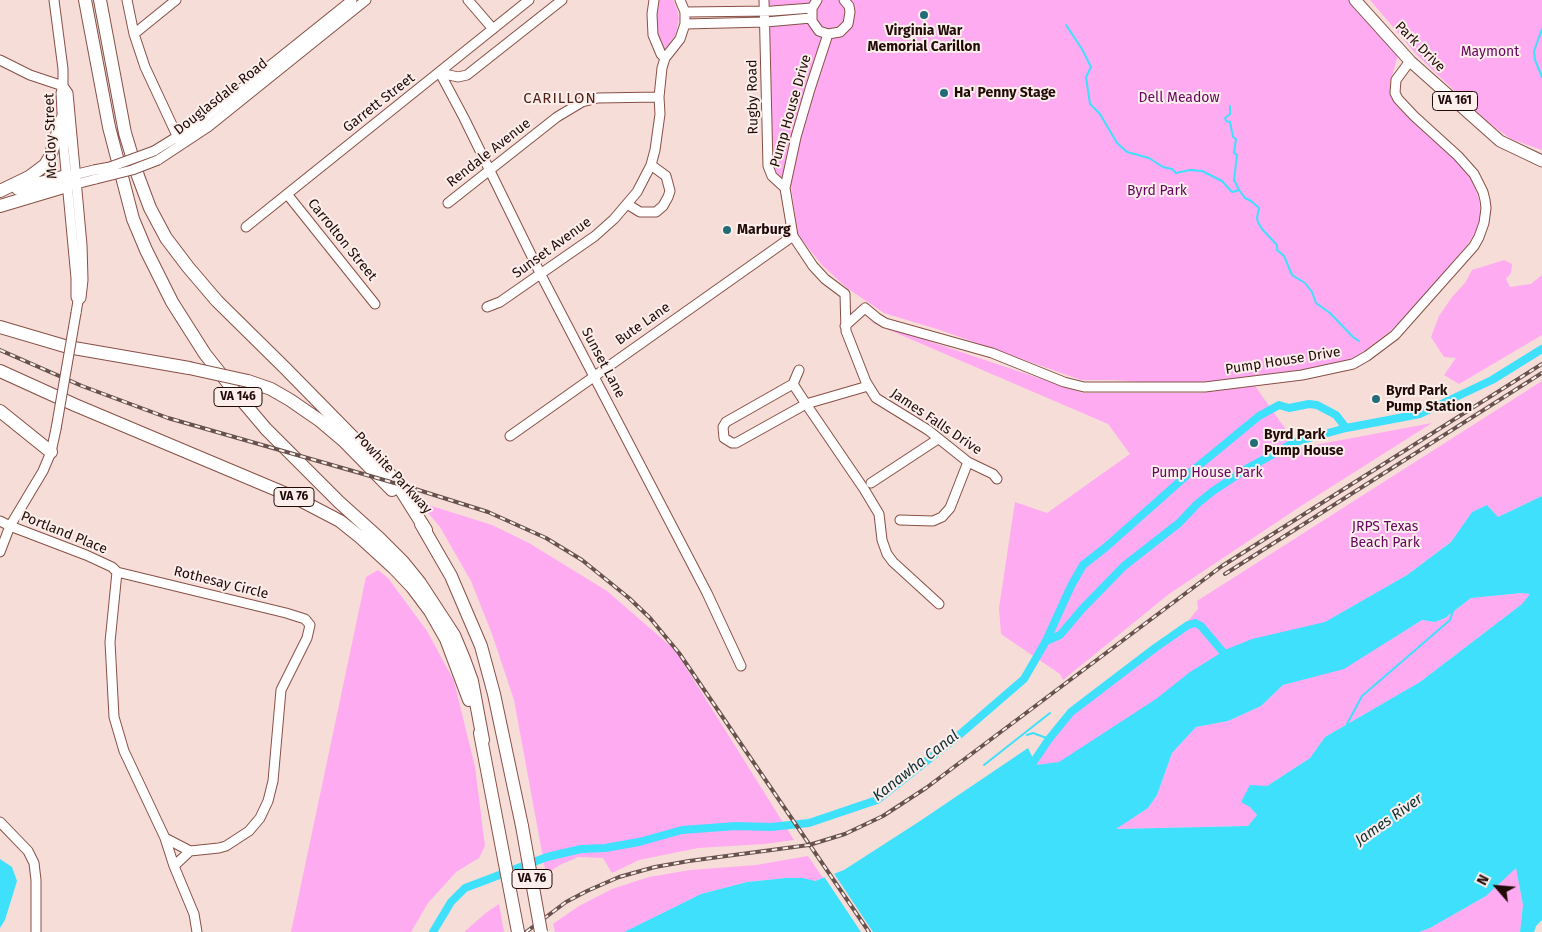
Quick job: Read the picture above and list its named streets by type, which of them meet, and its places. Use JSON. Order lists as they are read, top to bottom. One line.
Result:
{"streets":{"highway":["VA 146","Powhite Parkway","VA 76"],"main road":["Park Drive","VA 161"],"street":["Douglasdale Road","Rugby Road","Garrett Street","Pump House Drive","McCloy Street","Rendale Avenue","Carrolton Street","Sunset Avenue","Bute Lane","Sunset Lane","James Falls Drive","Portland Place","Rothesay Circle"]},"crossings":[["Park Drive","Pump House Drive"],["Douglasdale Road","McCloy Street"],["Rugby Road","Pump House Drive"],["Garrett Street","Carrolton Street"],["Garrett Street","Sunset Lane"],["Pump House Drive","Bute Lane"],["Pump House Drive","James Falls Drive"],["Rendale Avenue","Sunset Avenue"],["Rendale Avenue","Sunset Lane"],["Sunset Avenue","Sunset Lane"],["Bute Lane","Sunset Lane"],["VA 146","VA 76"],["Portland Place","Rothesay Circle"]],"districts":["CARILLON"],"water":["Kanawha Canal","James River"],"parks":["Maymont","Dell Meadow","Byrd Park","Pump House Park","JRPS Texas Beach Park"],"places":["Virginia War Memorial Carillon","Ha' Penny Stage","Marburg","Byrd Park Pump Station","Byrd Park Pump House"],"north":"top left"}
